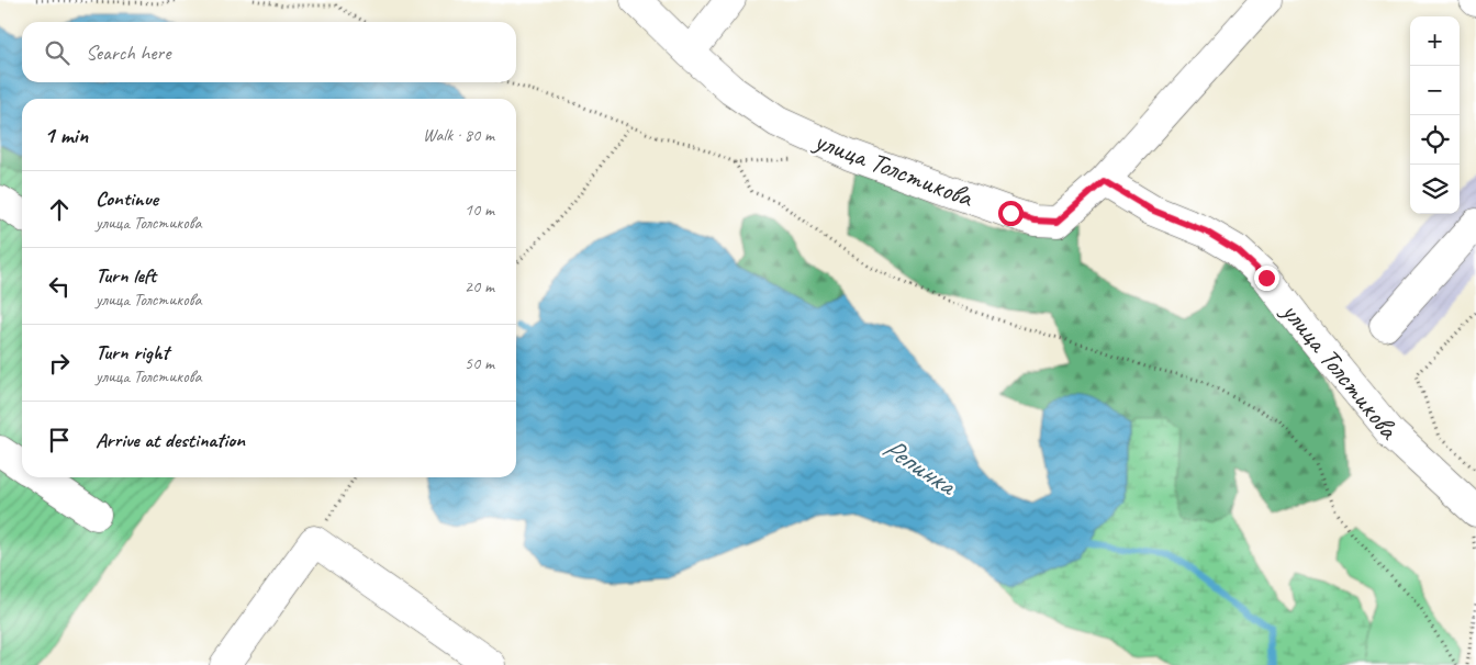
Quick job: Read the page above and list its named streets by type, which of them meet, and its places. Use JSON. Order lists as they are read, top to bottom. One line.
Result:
{"streets":{"street":["улица Толстикова"]},"water":["Репинка"],"page":{"map_buttons":["+","−"],"search":"Search here","heading":["1 min","Walk · 80 m"],"list":[["Continue","улица Толстикова","10 m"],["Turn left","улица Толстикова","20 m"],["Turn right","улица Толстикова","50 m"],"Arrive at destination"]}}
